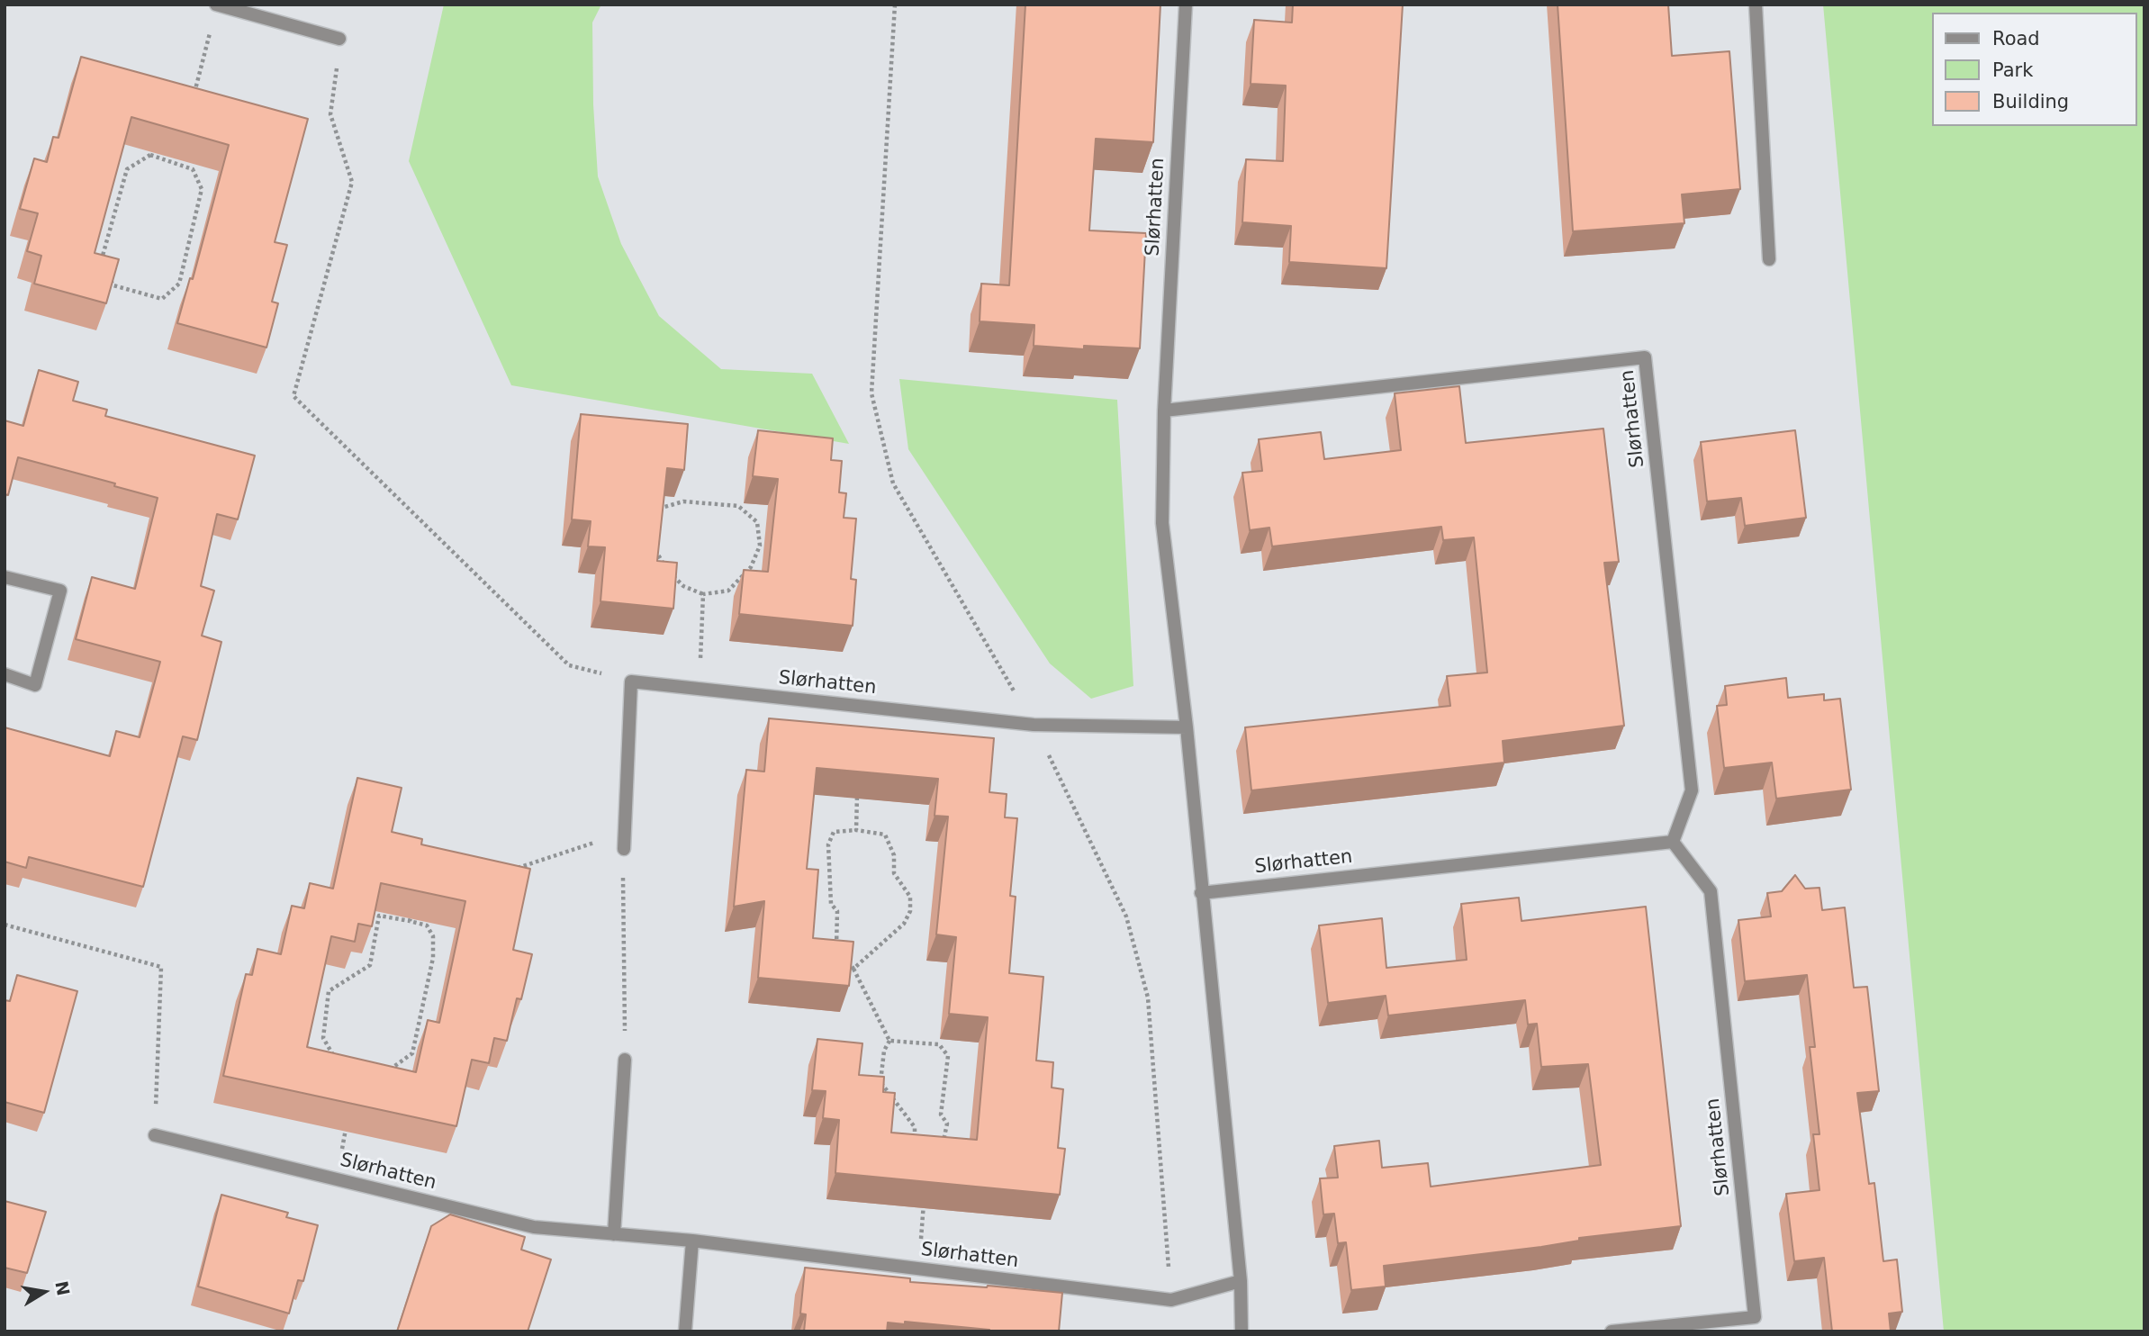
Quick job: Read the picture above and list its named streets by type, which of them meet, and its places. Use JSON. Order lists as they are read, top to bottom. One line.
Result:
{"streets":{"street":["Slørhatten"]},"legend":["Road","Park","Building"],"north":"right"}
